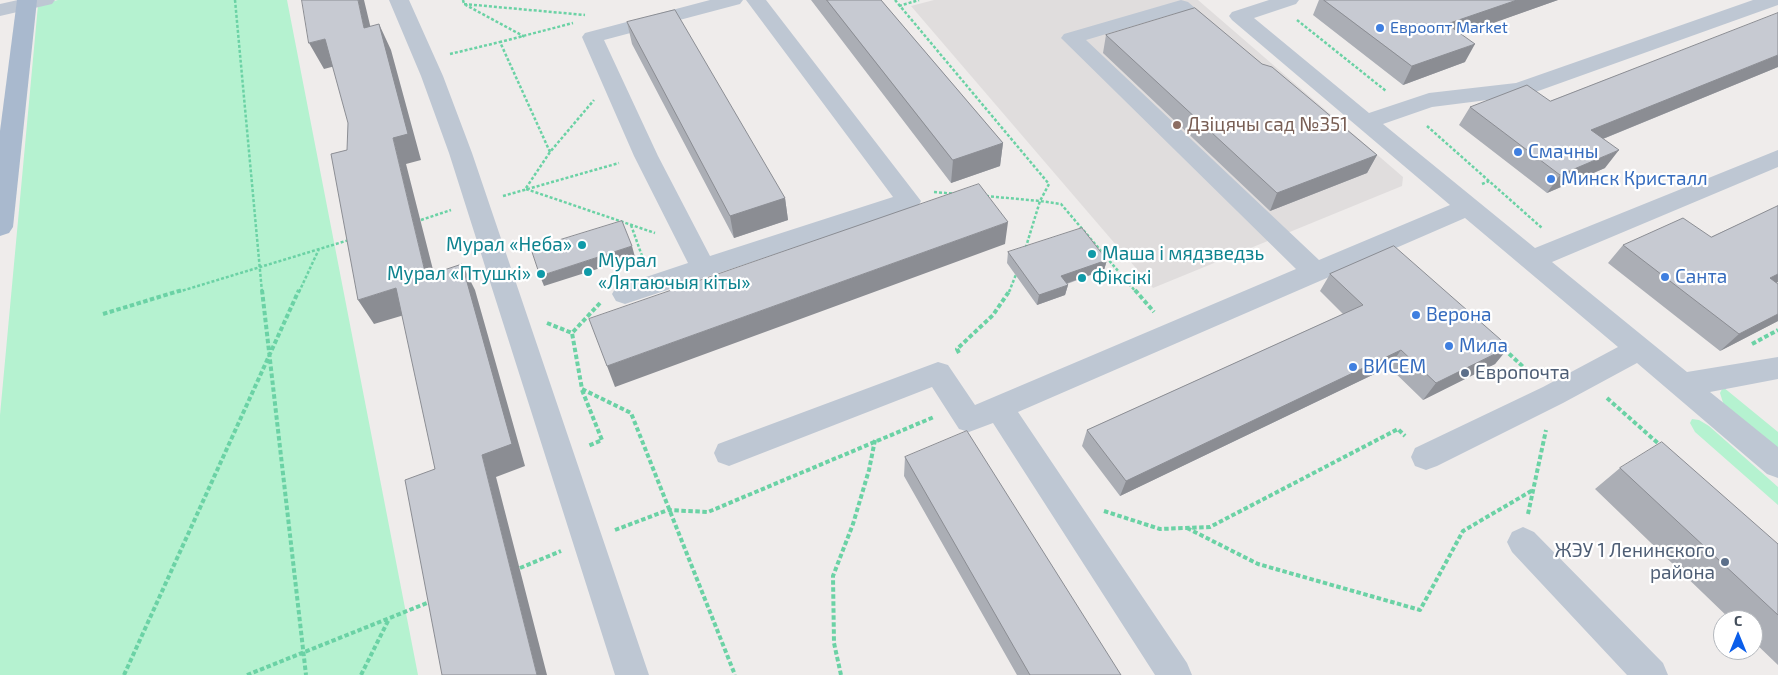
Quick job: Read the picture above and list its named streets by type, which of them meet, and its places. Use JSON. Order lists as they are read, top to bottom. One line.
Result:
{"places":["Евроопт Market","Дзіцячы сад №351","Смачны","Минск Кристалл","Мурал «Неба»","Маша і мядзведзь","Мурал «Лятаючыя кіты»","Мурал «Птушкі»","Санта","Фіксікі","Верона","Мила","ВИСЕМ","Европочта","ЖЭУ 1 Ленинского района"],"north":"top"}
